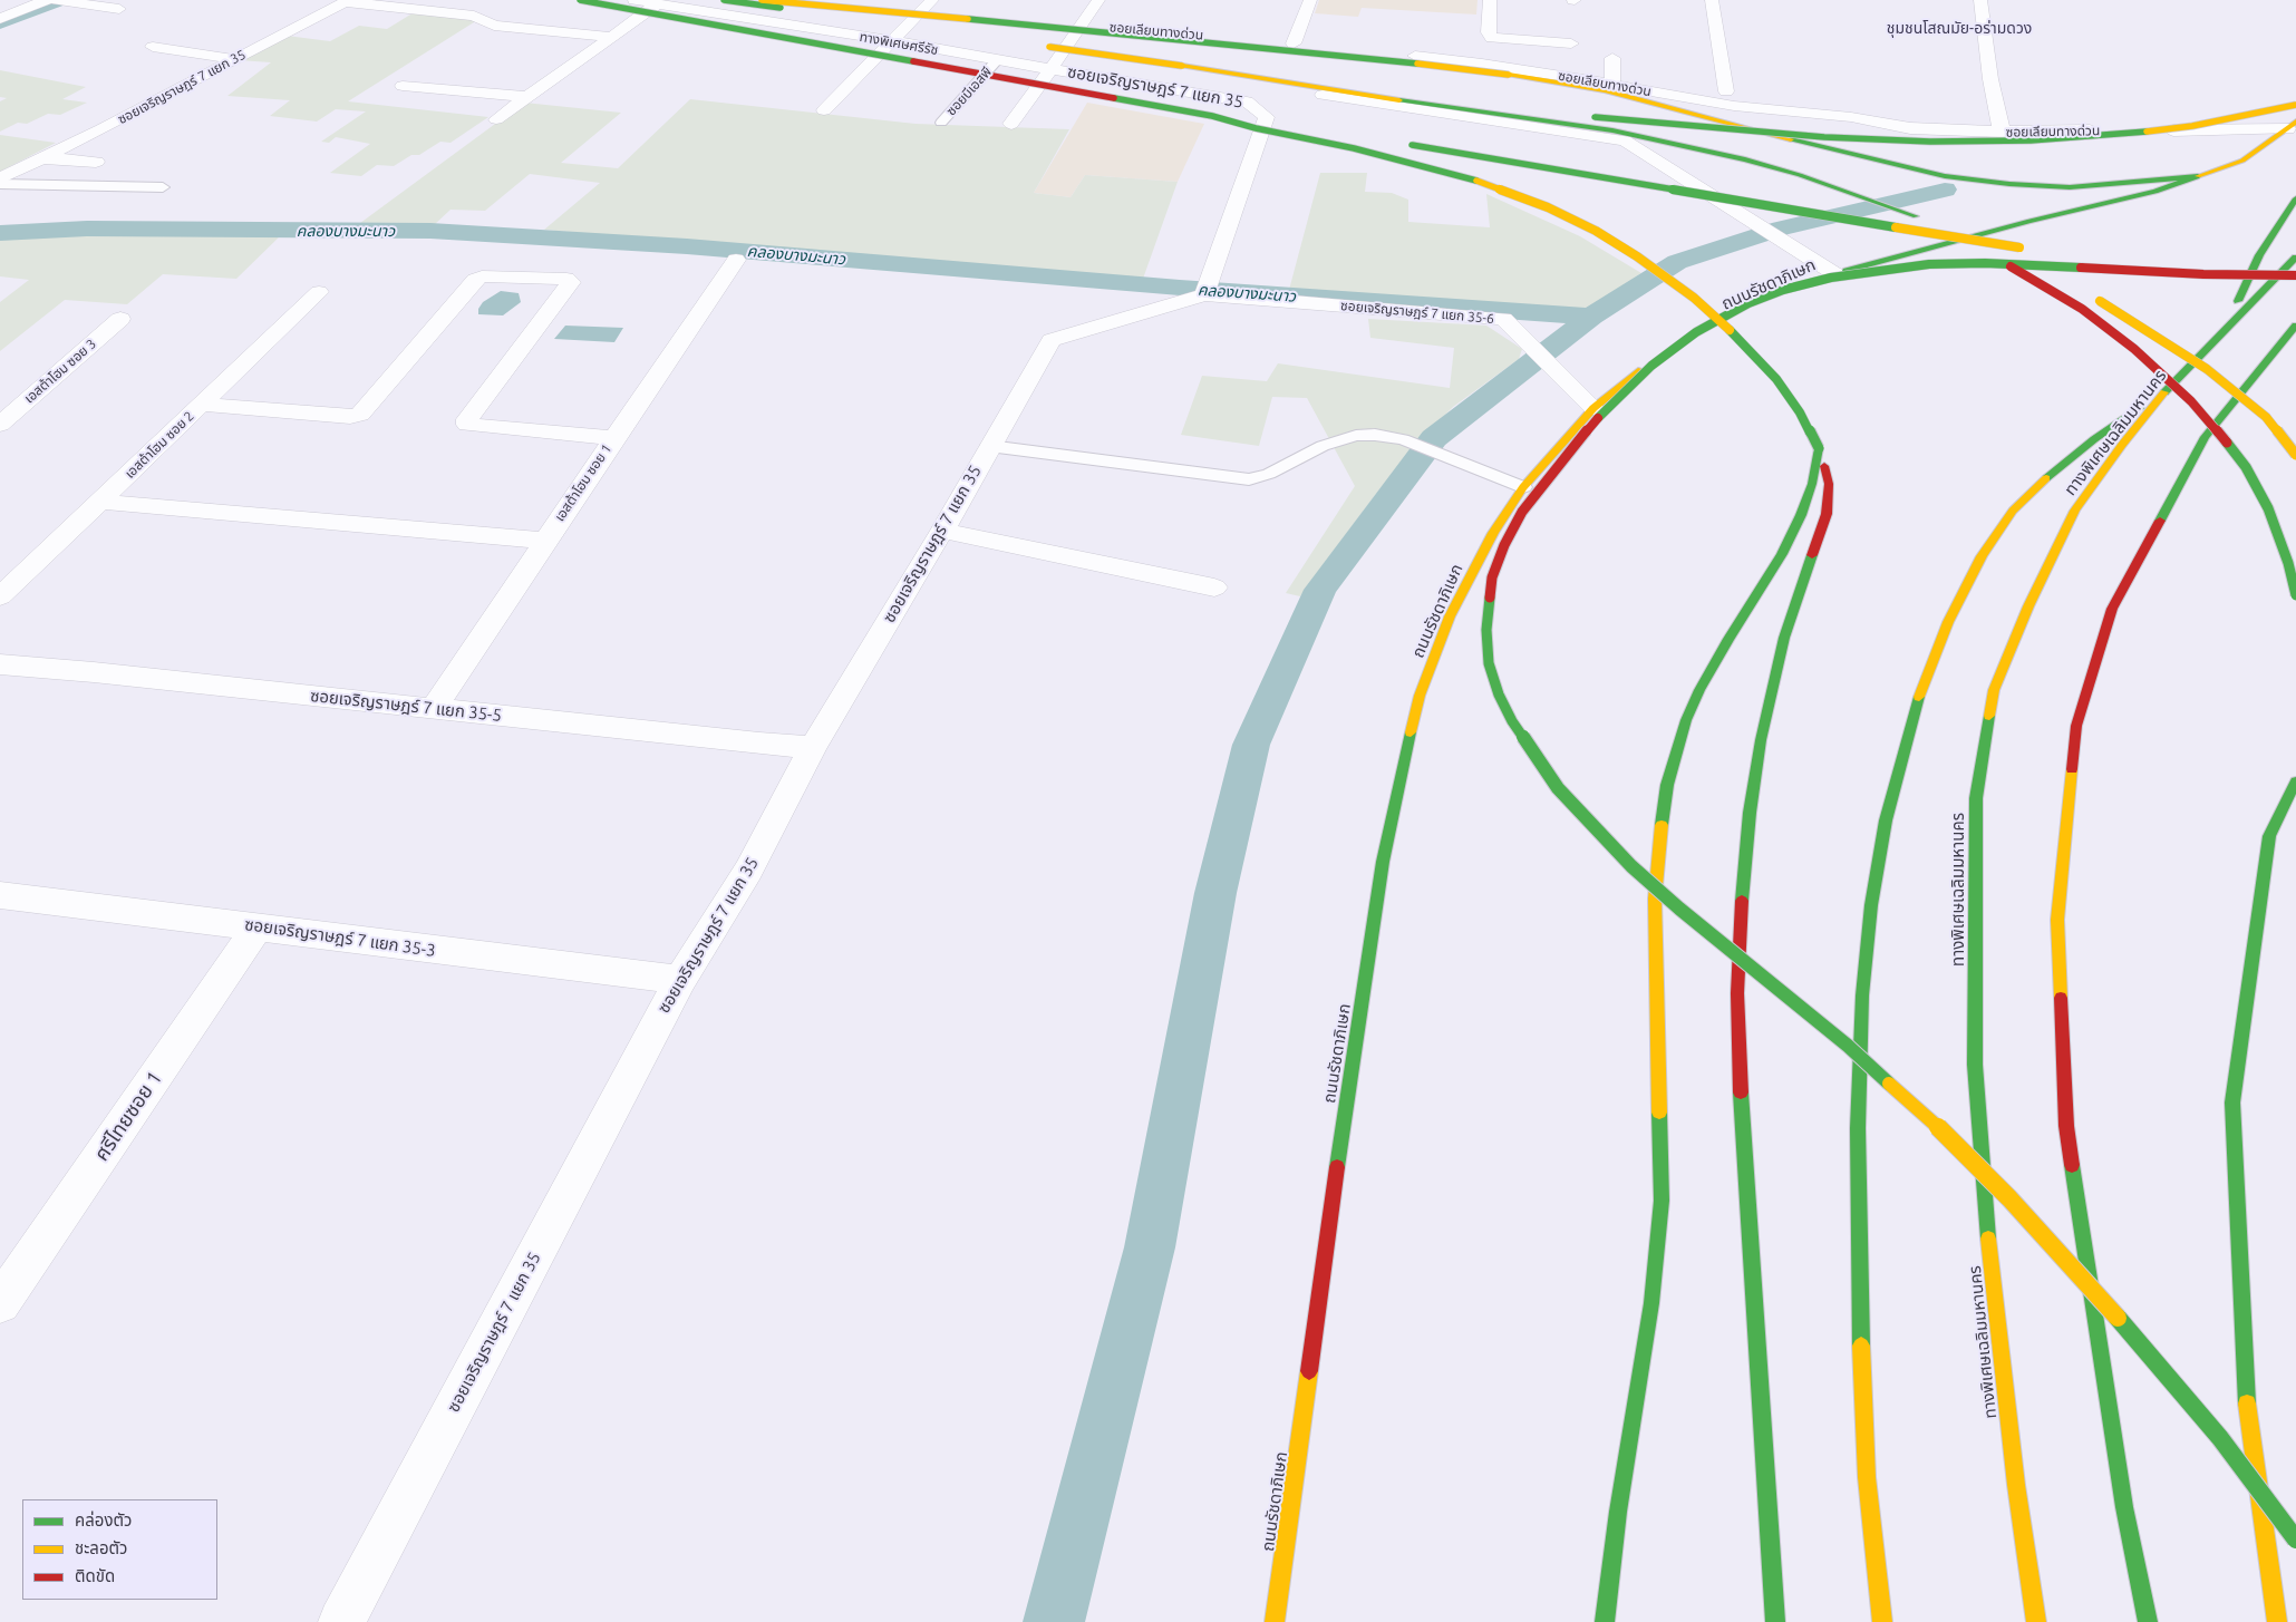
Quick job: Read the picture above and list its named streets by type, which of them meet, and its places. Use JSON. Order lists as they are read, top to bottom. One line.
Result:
{"streets":{"main road":["ทางพิเศษศรีรัช","ถนนรัชดาภิเษก","ทางพิเศษเฉลิมมหานคร"],"street":["ซอยเลียบทางด่วน","ซอยเจริญราษฎร์ 7 แยก 35","ซอยเจริญราษฎร์ 7 แยก 35-6","เอสต้าโฮม ซอย 3","เอสต้าโฮม ซอย 2","เอสต้าโฮม ซอย 1","ซอยเจริญราษฎร์ 7 แยก 35-5","ซอยเจริญราษฎร์ 7 แยก 35-3","ศรีไทยซอย 1"],"lane":["ซอยบีเอสพี"]},"crossings":[["ซอยเลียบทางด่วน","ถนนรัชดาภิเษก"],["ซอยเจริญราษฎร์ 7 แยก 35","ซอยบีเอสพี"],["ซอยเจริญราษฎร์ 7 แยก 35","ซอยเจริญราษฎร์ 7 แยก 35-6"],["ซอยเจริญราษฎร์ 7 แยก 35","ซอยเจริญราษฎร์ 7 แยก 35-5"],["ซอยเจริญราษฎร์ 7 แยก 35","ซอยเจริญราษฎร์ 7 แยก 35-3"],["ถนนรัชดาภิเษก","ซอยเจริญราษฎร์ 7 แยก 35-6"],["เอสต้าโฮม ซอย 1","ซอยเจริญราษฎร์ 7 แยก 35-5"],["ซอยเจริญราษฎร์ 7 แยก 35-3","ศรีไทยซอย 1"]],"districts":["ชุมชนโสณมัย-อร่ามดวง"],"water":["คลองบางมะนาว"],"legend":["คล่องตัว","ชะลอตัว","ติดขัด"]}
